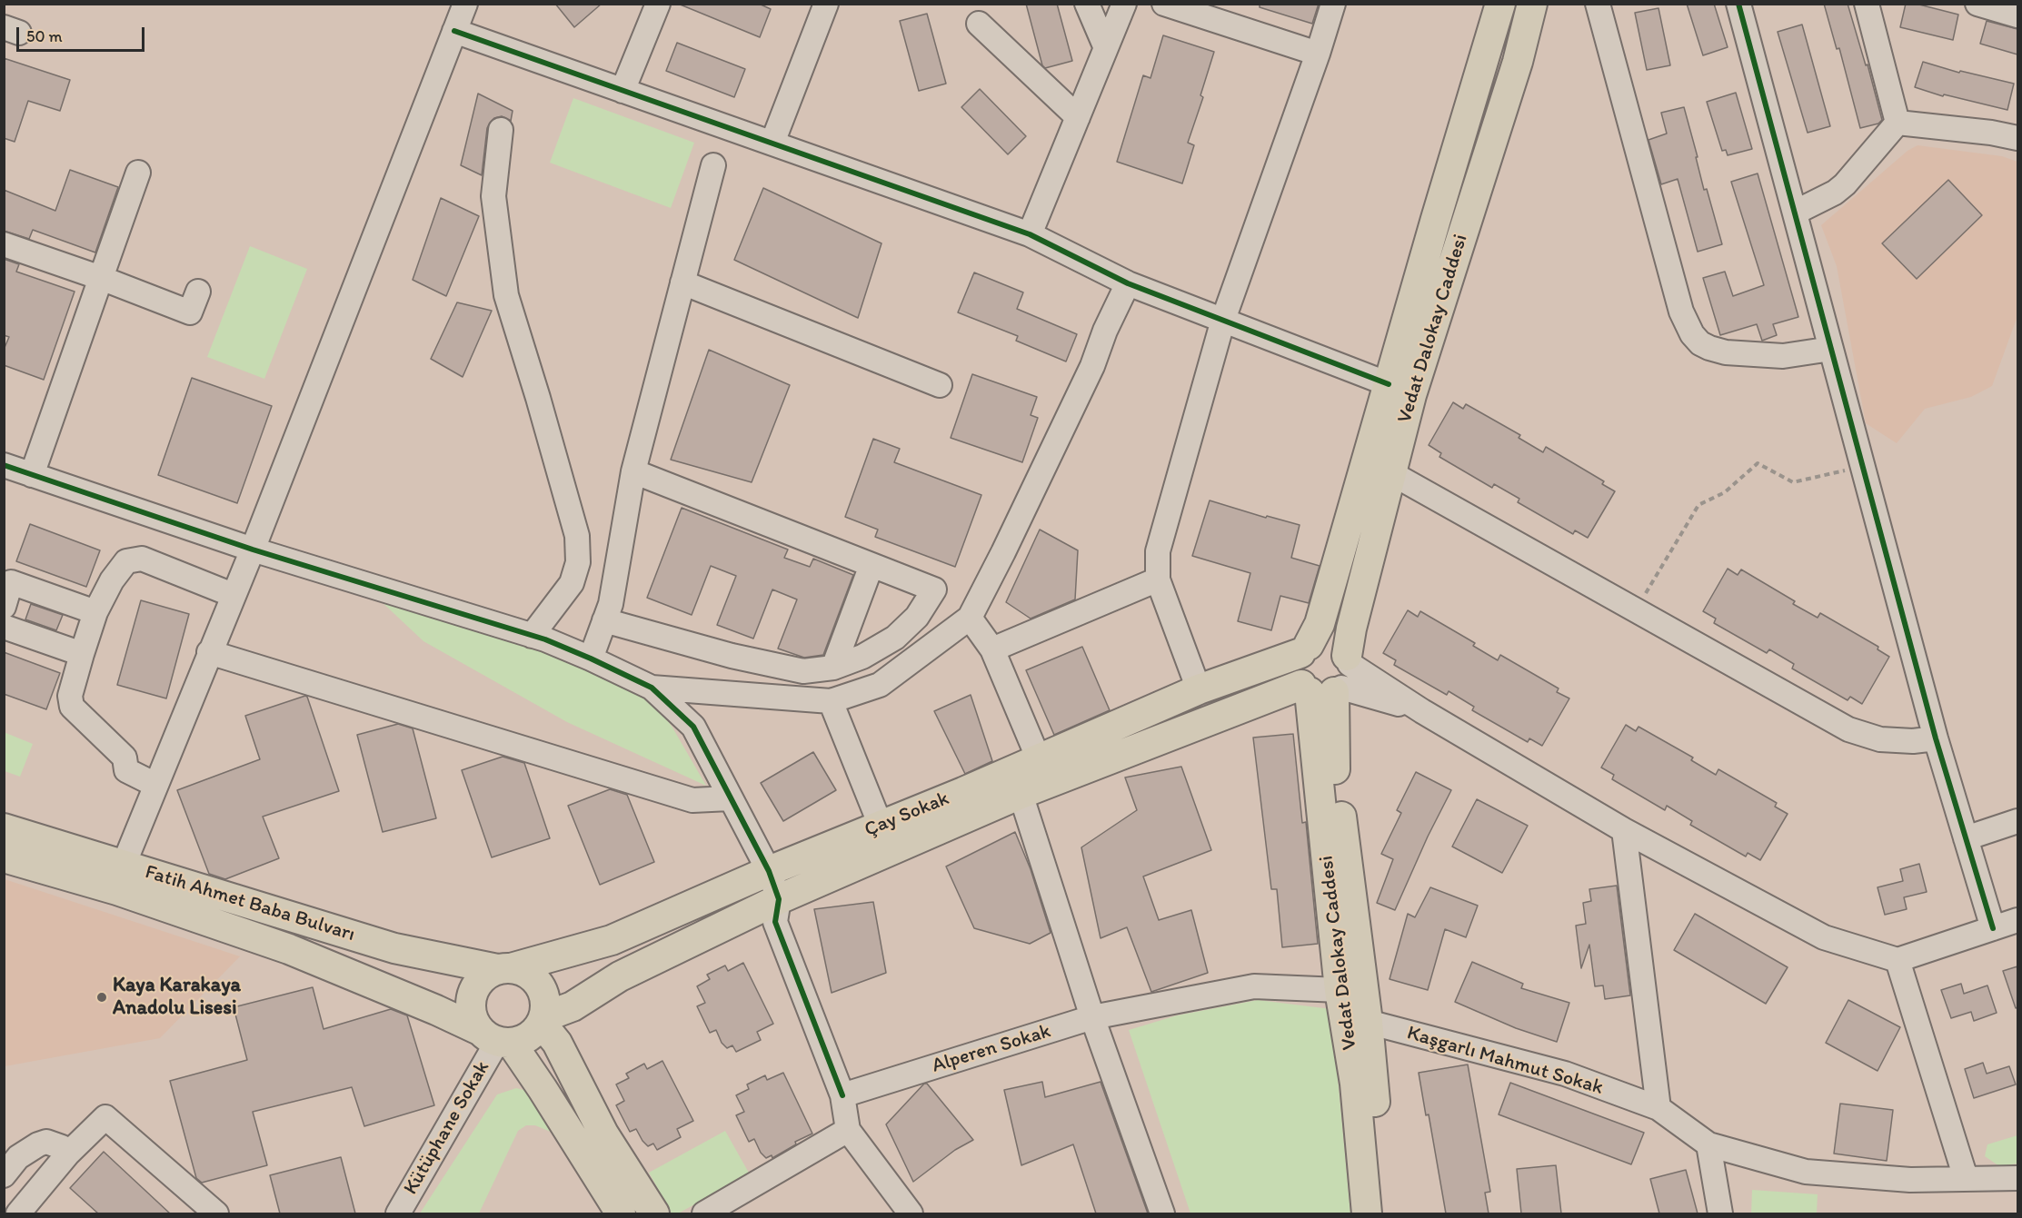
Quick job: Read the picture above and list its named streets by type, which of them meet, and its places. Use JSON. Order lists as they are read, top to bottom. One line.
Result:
{"streets":{"main road":["Vedat Dalokay Caddesi","Çay Sokak","Fatih Ahmet Baba Bulvarı"],"street":["Alperen Sokak","Kaşgarlı Mahmut Sokak","Kütüphane Sokak"]},"crossings":[["Vedat Dalokay Caddesi","Çay Sokak"],["Vedat Dalokay Caddesi","Alperen Sokak"],["Vedat Dalokay Caddesi","Kaşgarlı Mahmut Sokak"],["Çay Sokak","Fatih Ahmet Baba Bulvarı"],["Çay Sokak","Kütüphane Sokak"],["Fatih Ahmet Baba Bulvarı","Kütüphane Sokak"]],"places":["Kaya Karakaya Anadolu Lisesi"],"scale_bar":"50 m"}
